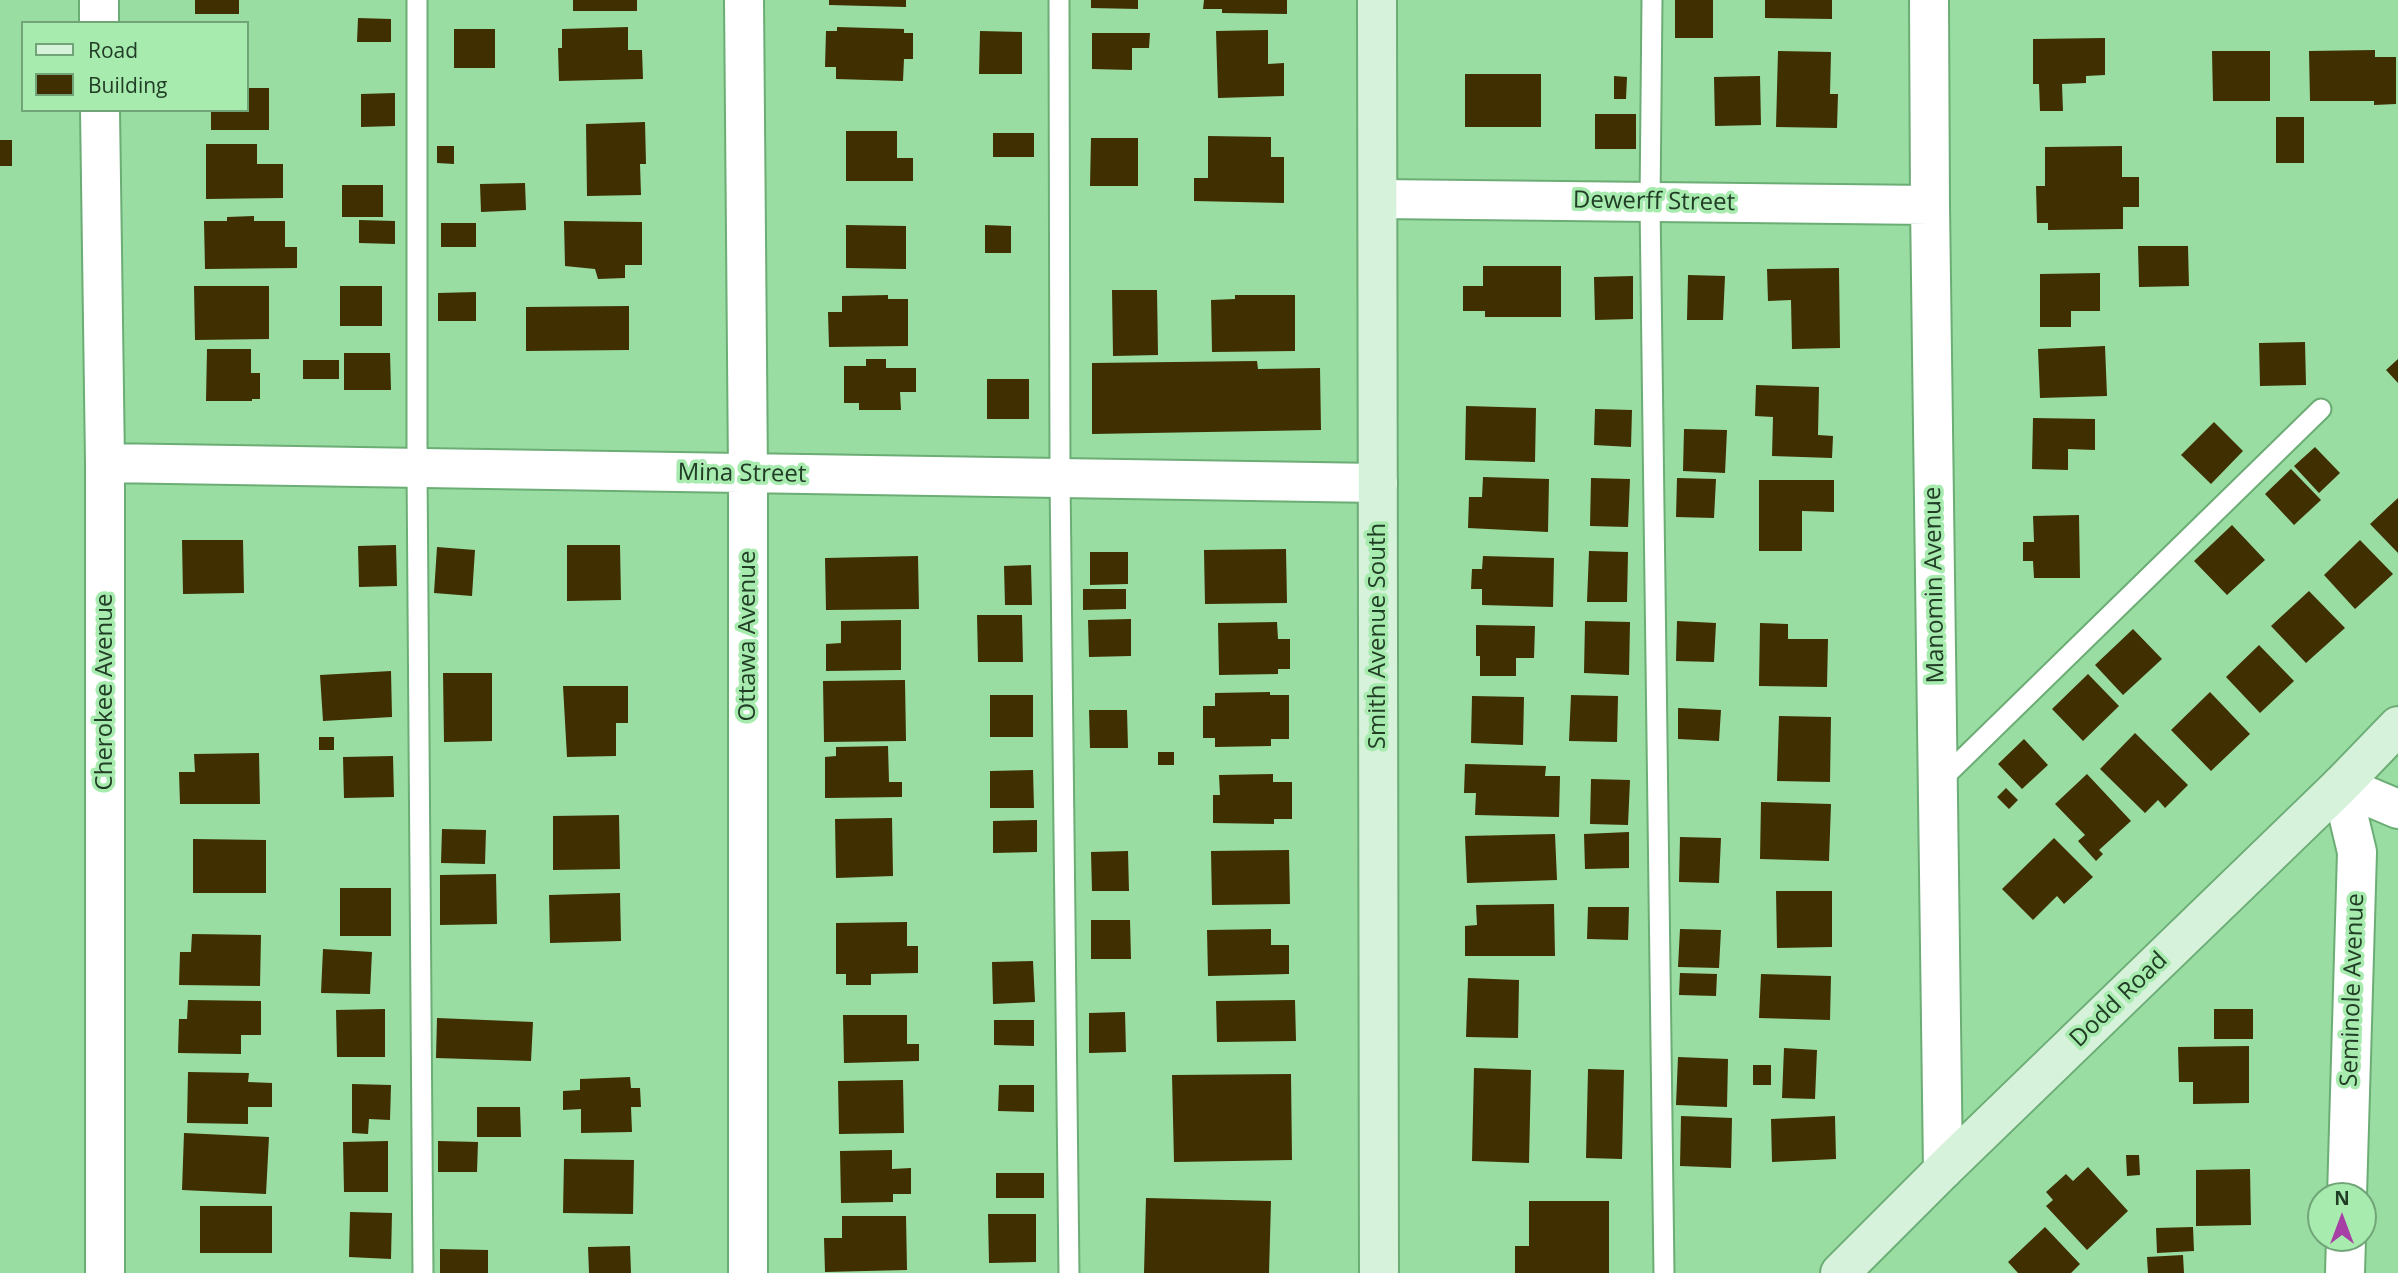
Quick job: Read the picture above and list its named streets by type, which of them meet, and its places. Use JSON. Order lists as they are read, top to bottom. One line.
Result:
{"streets":{"main road":["Smith Avenue South","Dodd Road"],"street":["Dewerff Street","Mina Street","Manomin Avenue","Ottawa Avenue","Cherokee Avenue","Seminole Avenue"]},"crossings":[["Dewerff Street","Manomin Avenue"],["Dewerff Street","Smith Avenue South"],["Mina Street","Ottawa Avenue"],["Mina Street","Smith Avenue South"],["Mina Street","Cherokee Avenue"],["Manomin Avenue","Dodd Road"],["Seminole Avenue","Dodd Road"]],"legend":["Road","Building"],"north":"top"}
